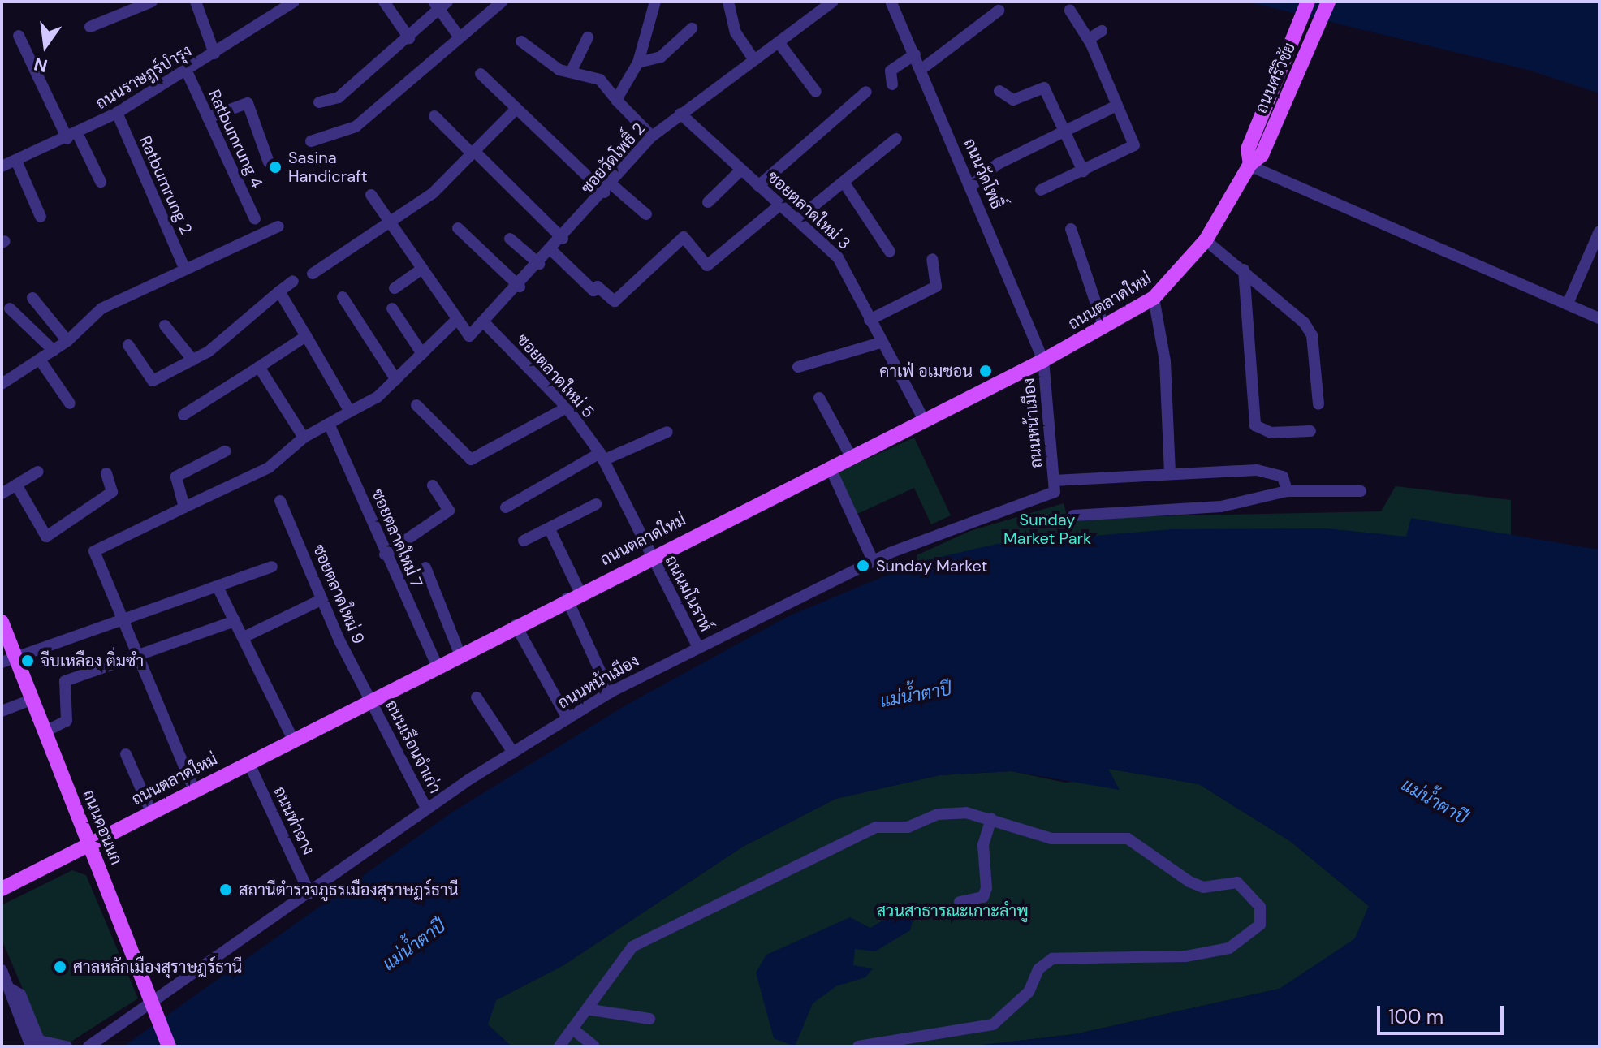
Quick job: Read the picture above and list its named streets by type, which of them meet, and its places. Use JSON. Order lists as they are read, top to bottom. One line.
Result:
{"streets":{"main road":["ถนนศรีวิชัย","ถนนตลาดใหม่","ถนนดอนนก"],"street":["ถนนราษฎร์บำรุง","Ratbumrung 4","ซอยวัดโพธิ์ 2","ถนนวัดโพธิ์","Ratbumrung 2","ซอยตลาดใหม่ 3","ซอยตลาดใหม่ 5","ถนนหน้าเมือง","ซอยตลาดใหม่ 7","ถนนมโนราห์","ซอยตลาดใหม่ 9","ถนนเรือนจำเก่า","ถนนท่าฉาง"]},"crossings":[["ถนนราษฎร์บำรุง","Ratbumrung 4"],["ถนนราษฎร์บำรุง","Ratbumrung 2"],["ถนนศรีวิชัย","ถนนตลาดใหม่"],["ซอยวัดโพธิ์ 2","ซอยตลาดใหม่ 3"],["ซอยวัดโพธิ์ 2","ซอยตลาดใหม่ 5"],["ถนนวัดโพธิ์","ถนนตลาดใหม่"],["ถนนวัดโพธิ์","ถนนหน้าเมือง"],["ซอยตลาดใหม่ 3","ถนนตลาดใหม่"],["ถนนตลาดใหม่","ซอยตลาดใหม่ 5"],["ถนนตลาดใหม่","ถนนหน้าเมือง"],["ถนนตลาดใหม่","ซอยตลาดใหม่ 7"],["ถนนตลาดใหม่","ถนนมโนราห์"],["ถนนตลาดใหม่","ซอยตลาดใหม่ 9"],["ถนนตลาดใหม่","ถนนเรือนจำเก่า"],["ถนนตลาดใหม่","ถนนท่าฉาง"],["ถนนตลาดใหม่","ถนนดอนนก"],["ซอยตลาดใหม่ 5","ถนนมโนราห์"],["ถนนหน้าเมือง","ถนนมโนราห์"],["ถนนหน้าเมือง","ถนนเรือนจำเก่า"],["ถนนหน้าเมือง","ถนนท่าฉาง"],["ซอยตลาดใหม่ 9","ถนนเรือนจำเก่า"]],"water":["แม่น้ำตาปี"],"parks":["Sunday Market Park","สวนสาธารณะเกาะลำพู"],"places":["Sasina Handicraft","คาเฟ่ อเมซอน","Sunday Market","จีบเหลือง ติ่มซำ","สถานีตำรวจภูธรเมืองสุราษฏร์ธานี","ศาลหลักเมืองสุราษฎร์ธานี"],"scale_bar":"100 m","north":"bottom"}
